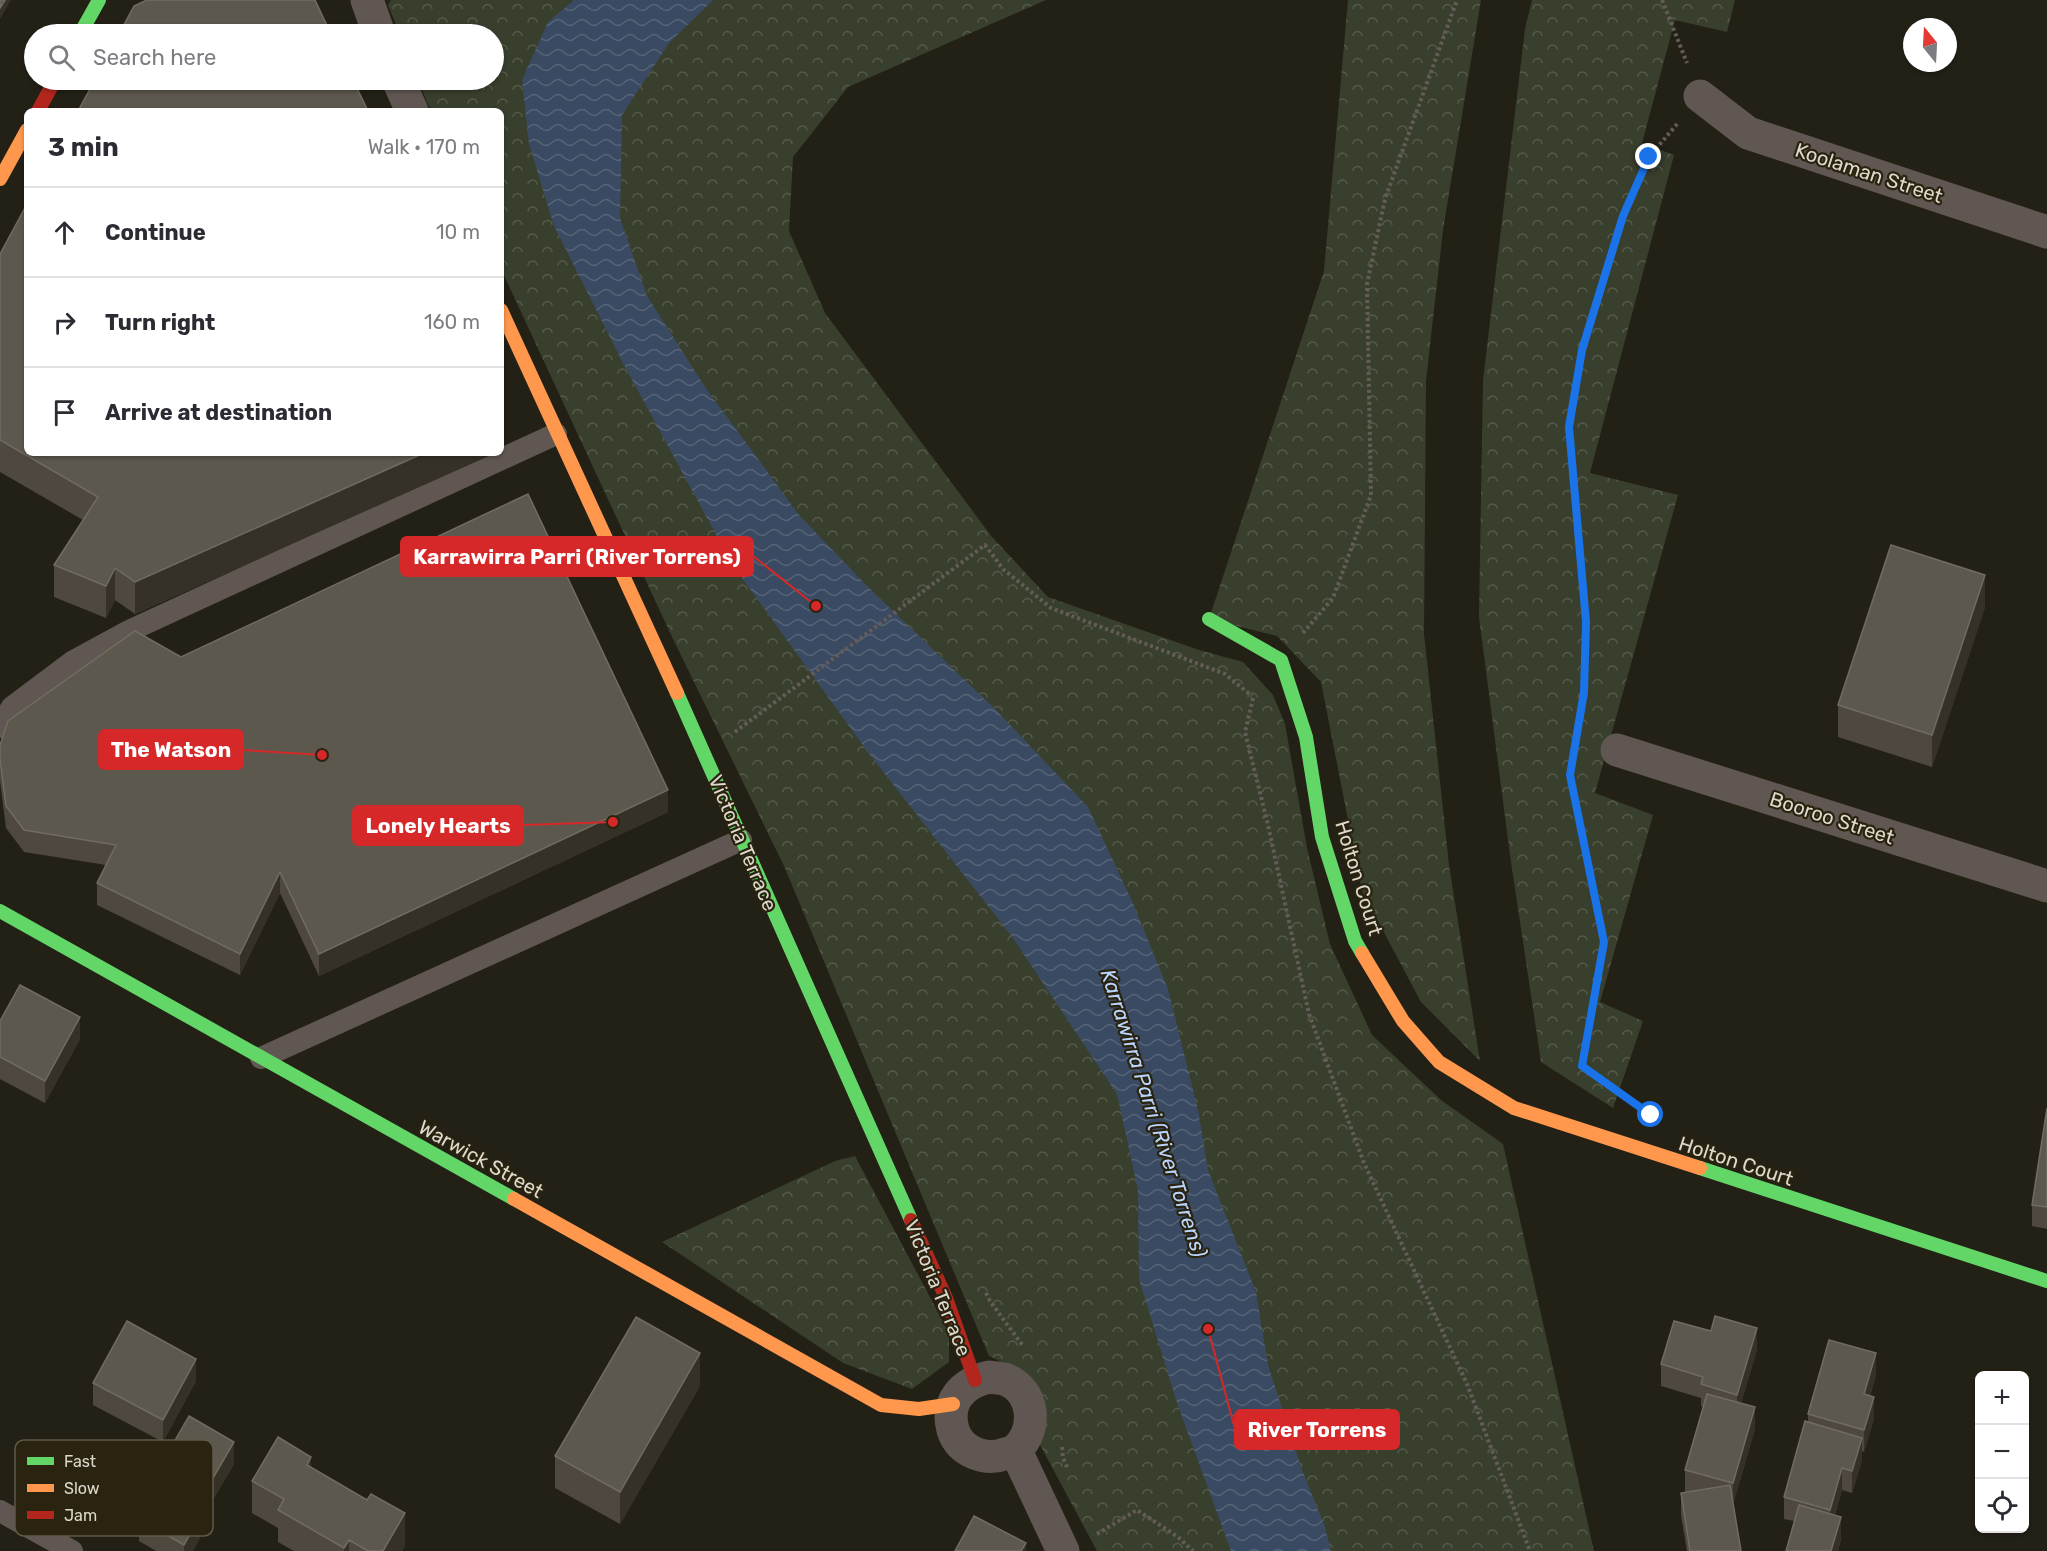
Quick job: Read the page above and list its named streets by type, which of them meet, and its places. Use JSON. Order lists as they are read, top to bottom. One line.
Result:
{"streets":{"street":["Koolaman Street","Booroo Street","Victoria Terrace","Holton Court","Warwick Street"]},"crossings":[["Victoria Terrace","Warwick Street"]],"water":["Karrawirra Parri (River Torrens)"],"places":["Karrawirra Parri (River Torrens)","The Watson","Lonely Hearts","River Torrens"],"legend":["Fast","Slow","Jam"],"north":"top","page":{"search":"Search here","heading":["3 min","Walk · 170 m"],"list":[["Continue","10 m"],["Turn right","160 m"],"Arrive at destination"],"map_buttons":["+","−"]}}
